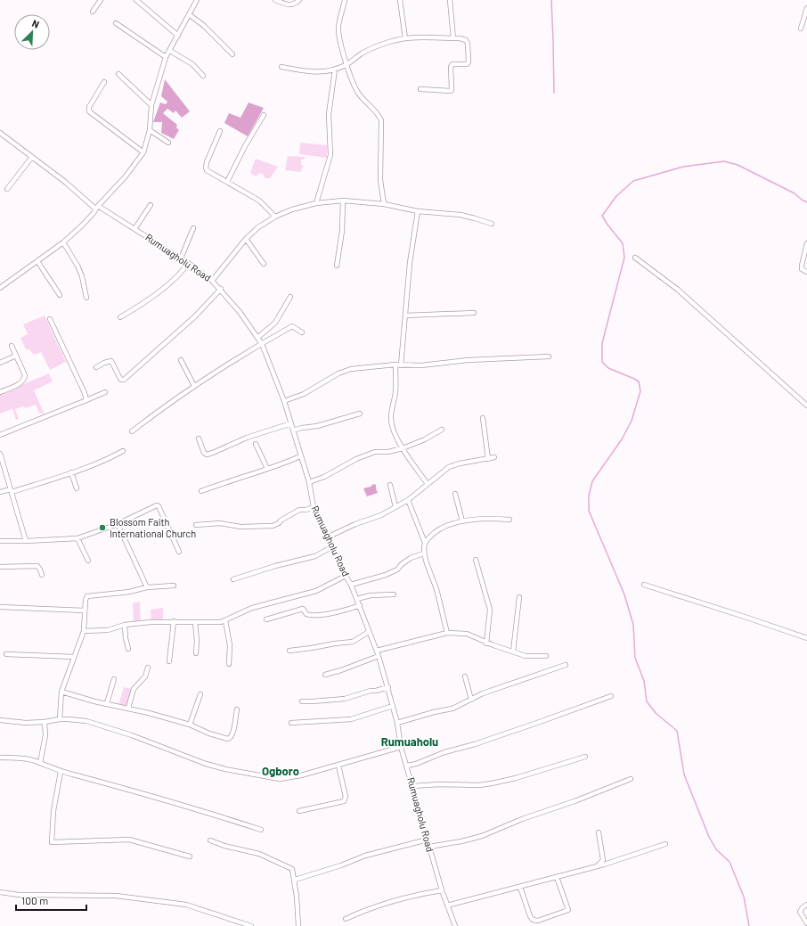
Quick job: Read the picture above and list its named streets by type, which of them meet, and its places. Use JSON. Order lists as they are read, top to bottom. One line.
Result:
{"streets":{"street":["Rumuagholu Road"]},"districts":["Rumuaholu","Ogboro"],"places":["Blossom Faith International Church"],"scale_bar":"100 m","north":"top right"}
